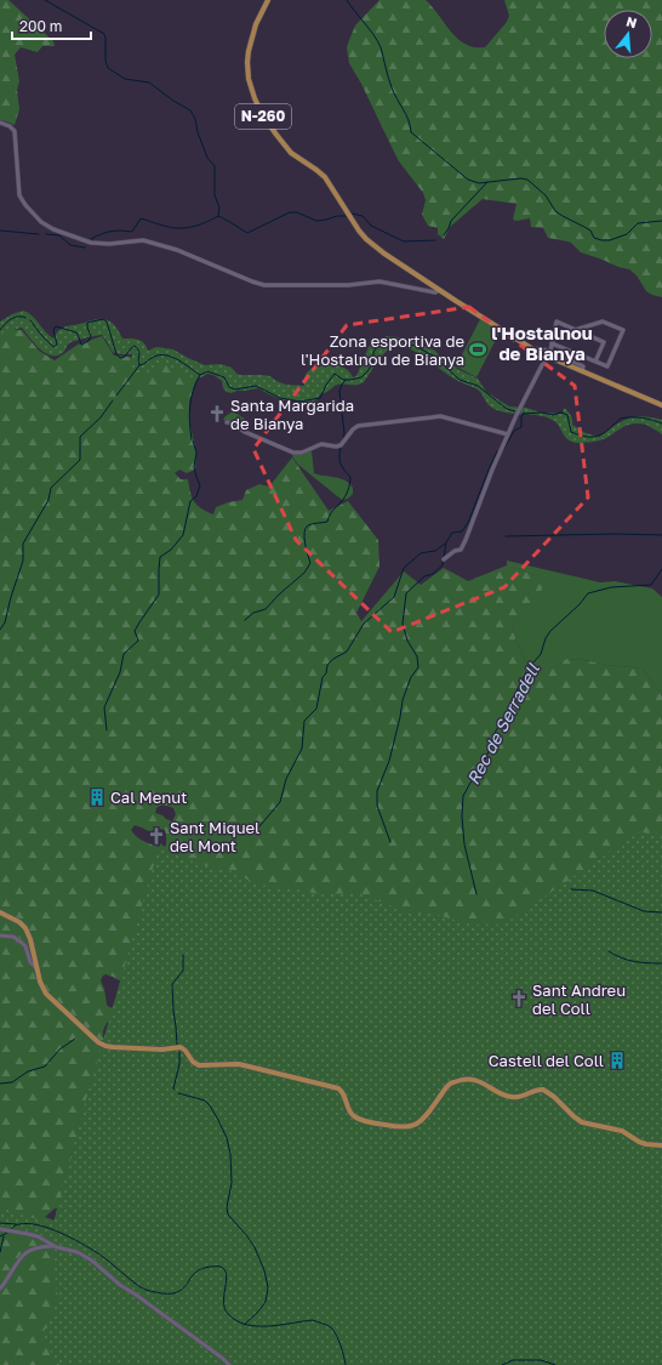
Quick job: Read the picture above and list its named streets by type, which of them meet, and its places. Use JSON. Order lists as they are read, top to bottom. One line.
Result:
{"streets":{"main road":["N-260"]},"districts":["l'Hostalnou de Bianya"],"water":["Rec de Serradell"],"places":{"sports":["Zona esportiva de l'Hostalnou de Bianya"],"church":["Santa Margarida de Bianya","Sant Miquel del Mont","Sant Andreu del Coll"],"building":["Cal Menut","Castell del Coll"]},"scale_bar":"200 m","north":"top"}
